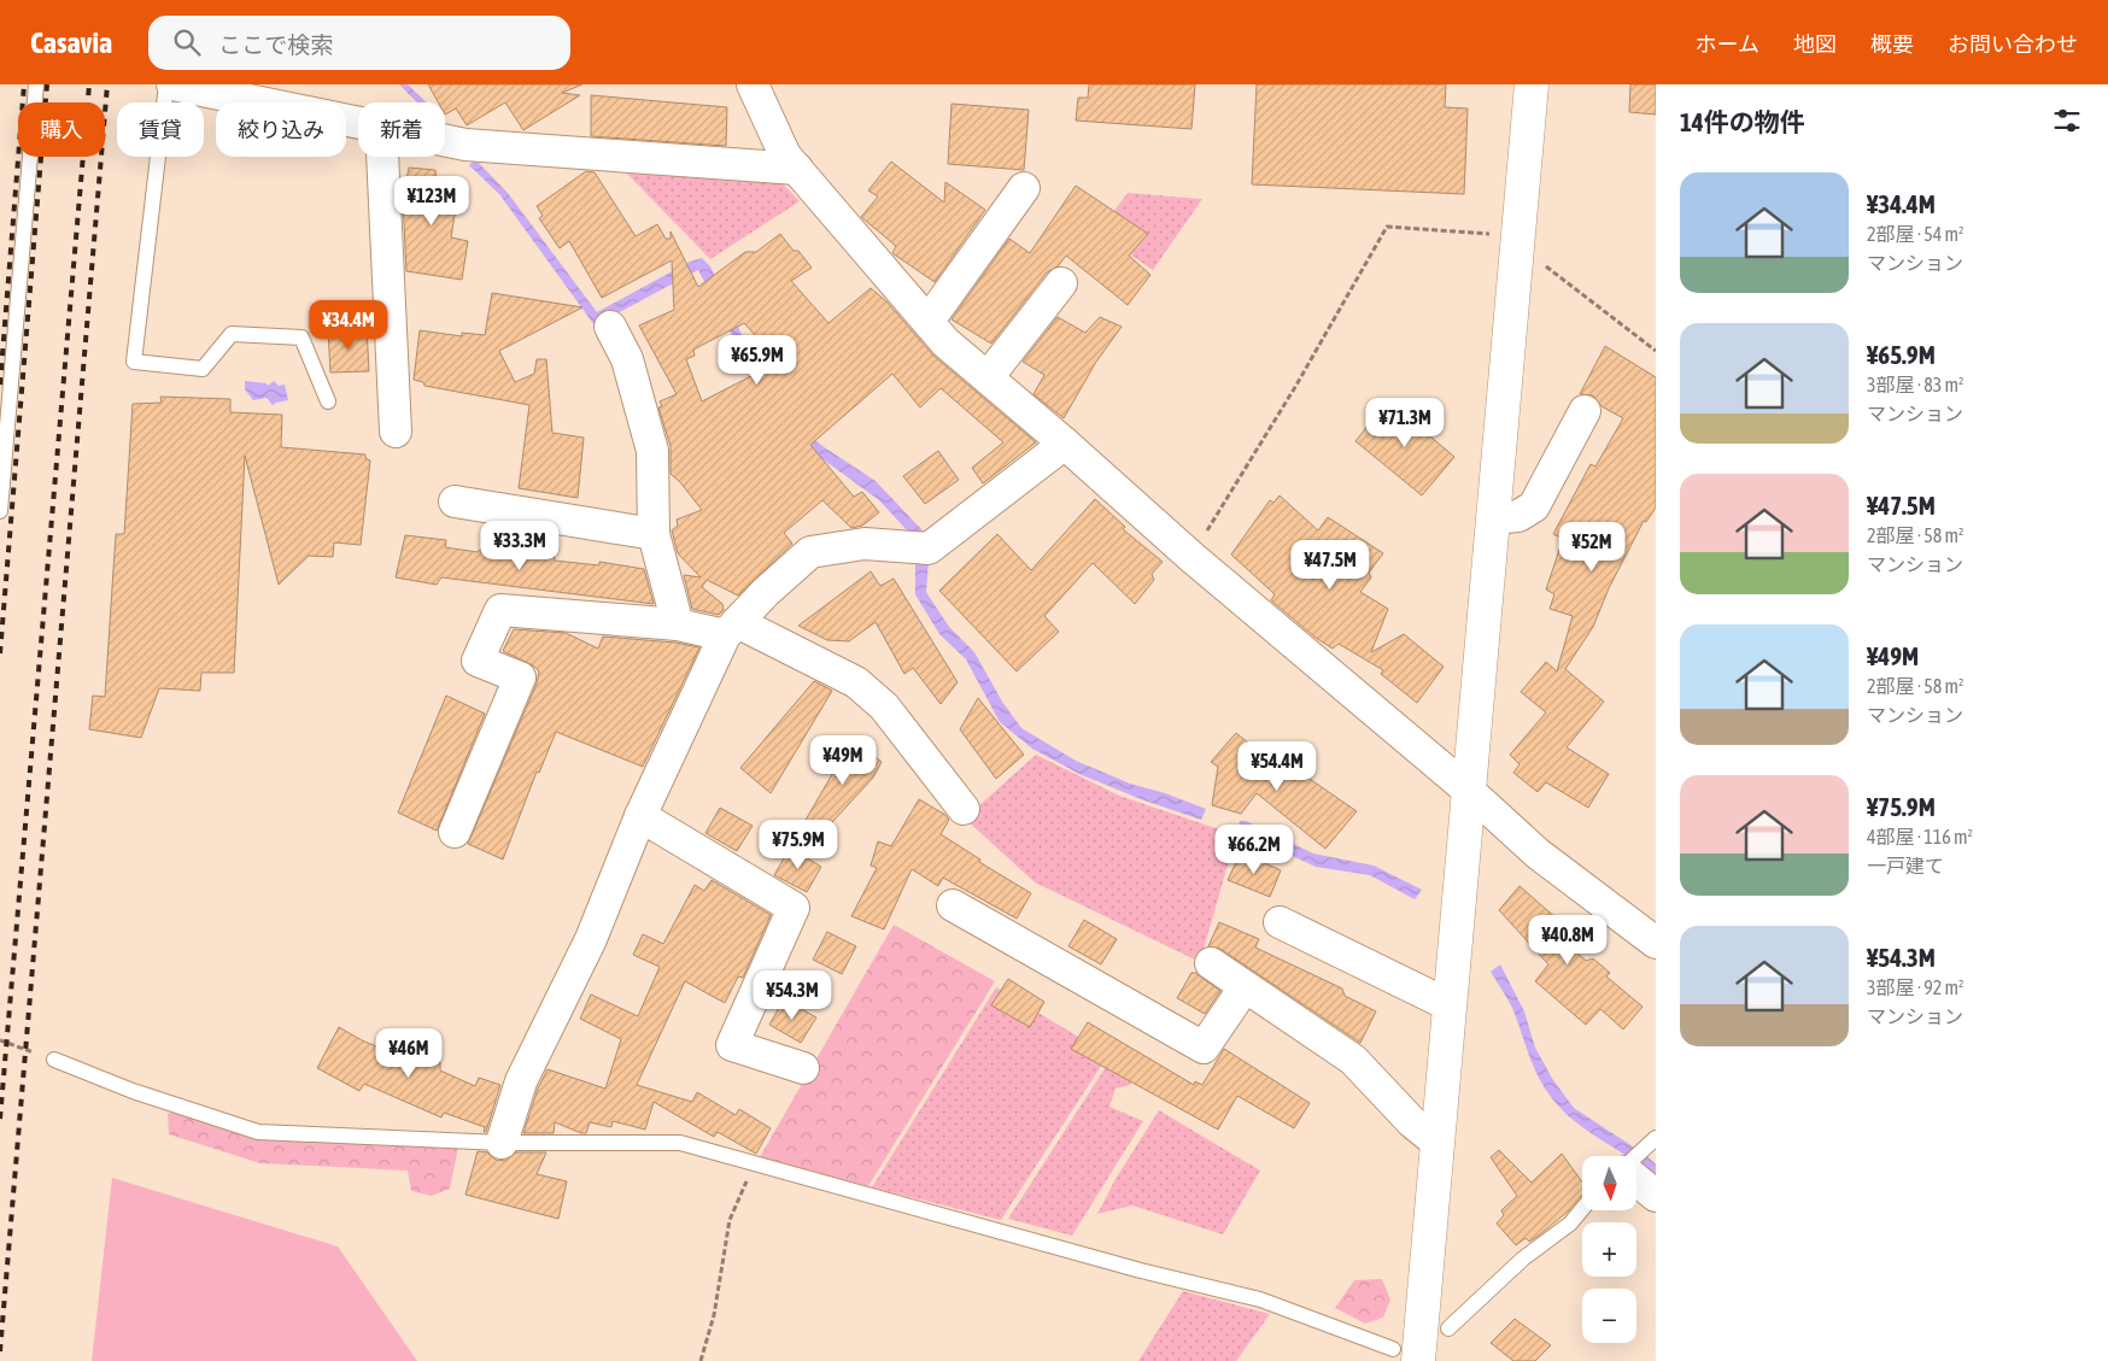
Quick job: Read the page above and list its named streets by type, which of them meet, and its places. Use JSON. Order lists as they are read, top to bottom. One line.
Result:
{"north":"bottom","page":{"header":"Casavia","search":"ここで検索","nav":["ホーム","地図","概要","お問い合わせ"],"heading":"14件の物件","chip":["購入","賃貸","絞り込み","新着"],"list":[{"name":"¥34.4M","note":"2部屋 · 54 m² · マンション"},{"name":"¥65.9M","note":"3部屋 · 83 m² · マンション"},{"name":"¥47.5M","note":"2部屋 · 58 m² · マンション"},{"name":"¥49M","note":"2部屋 · 58 m² · マンション"},{"name":"¥75.9M","note":"4部屋 · 116 m² · 一戸建て"},{"name":"¥54.3M","note":"3部屋 · 92 m² · マンション"}],"price":["¥123M","¥34.4M","¥65.9M","¥71.3M","¥33.3M","¥52M","¥47.5M","¥49M","¥54.4M","¥75.9M","¥66.2M","¥40.8M","¥54.3M","¥46M"],"map_buttons":["+","−"]}}
